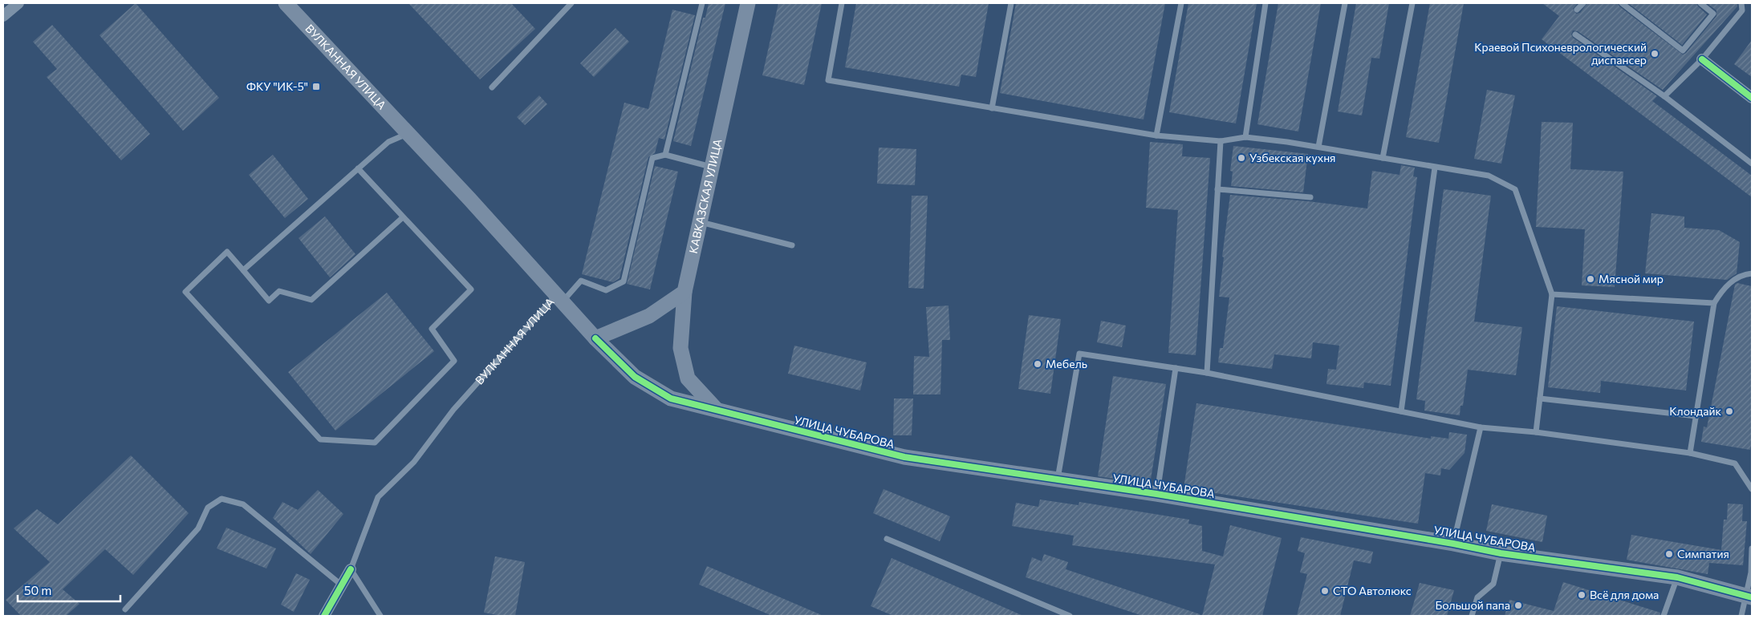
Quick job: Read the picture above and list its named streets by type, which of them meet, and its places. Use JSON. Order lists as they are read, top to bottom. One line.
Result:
{"streets":{"street":["ВУЛКАННАЯ УЛИЦА","КАВКАЗСКАЯ УЛИЦА","УЛИЦА ЧУБАРОВА"]},"crossings":[["ВУЛКАННАЯ УЛИЦА","УЛИЦА ЧУБАРОВА"],["КАВКАЗСКАЯ УЛИЦА","УЛИЦА ЧУБАРОВА"]],"places":{"other":["Краевой Психоневрологический диспансер","Узбекская кухня","Мясной мир","Мебель","Клондайк","Симпатия","СТО Автолюкс","Всё для дома","Большой папа"],"transit":["ФКУ \"ИК-5\""]},"scale_bar":"50 m"}
